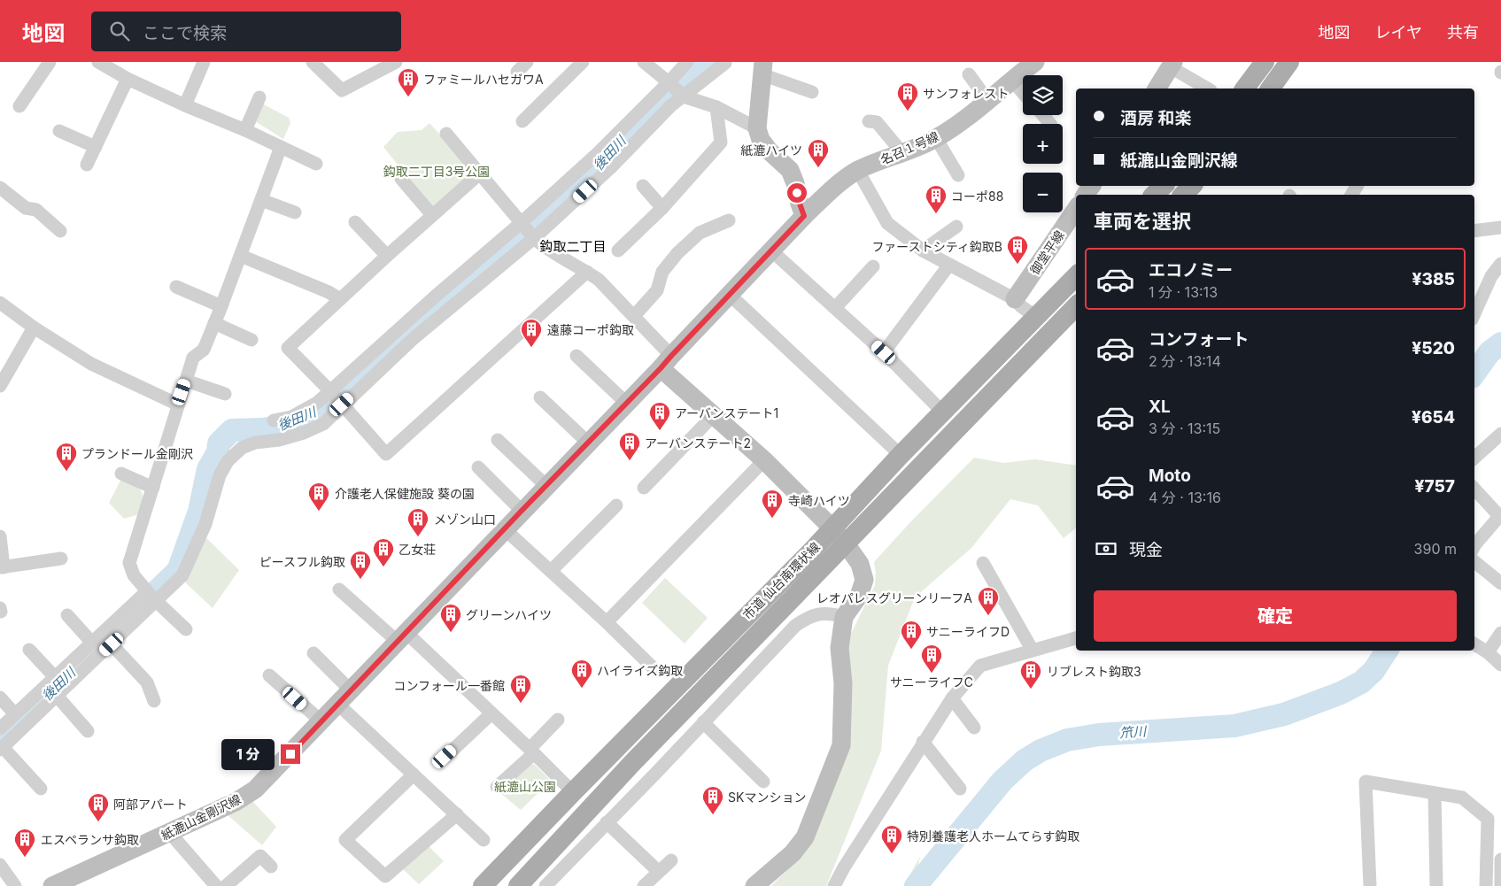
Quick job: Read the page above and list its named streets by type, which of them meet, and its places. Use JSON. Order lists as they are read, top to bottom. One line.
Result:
{"streets":{"main road":["市道 仙台南環状線"],"street":["名召１号線","御堂平線","紙漉山金剛沢線"]},"crossings":[["名召１号線","紙漉山金剛沢線"]],"districts":["鈎取二丁目"],"water":["後田川","笊川"],"parks":["鈎取二丁目3号公園","紙漉山公園"],"places":{"building":["ファミールハセガワA","サンフォレスト","紙漉ハイツ","コーポ88","ファーストシティ鈎取B","遠藤コーポ鈎取","アーバンステート1","アーバンステート2","プランドール金剛沢","介護老人保健施設 葵の園","寺崎ハイツ","メゾン山口","乙女荘","ピースフル鈎取","レオパレスグリーンリーフA","グリーンハイツ","サニーライフD","サニーライフC","ハイライズ鈎取","リブレスト鈎取3","コンフォール一番館","SKマンション","阿部アパート","特別養護老人ホームてらす鈎取","エスペランサ鈎取"]},"page":{"header":"地図","search":"ここで検索","nav":["地図","レイヤ","共有"],"map_buttons":["+","−"],"banner":["酒房 和楽","紙漉山金剛沢線"],"heading":"車両を選択","list":[{"name":"エコノミー","note":"1 分 · 13:13","value":"¥385"},{"name":"コンフォート","note":"2 分 · 13:14","value":"¥520"},{"name":"XL","note":"3 分 · 13:15","value":"¥654"},{"name":"Moto","note":"4 分 · 13:16","value":"¥757"}],"pay":["現金","390 m"],"buttons":"確定","bubble":"1 分"}}
